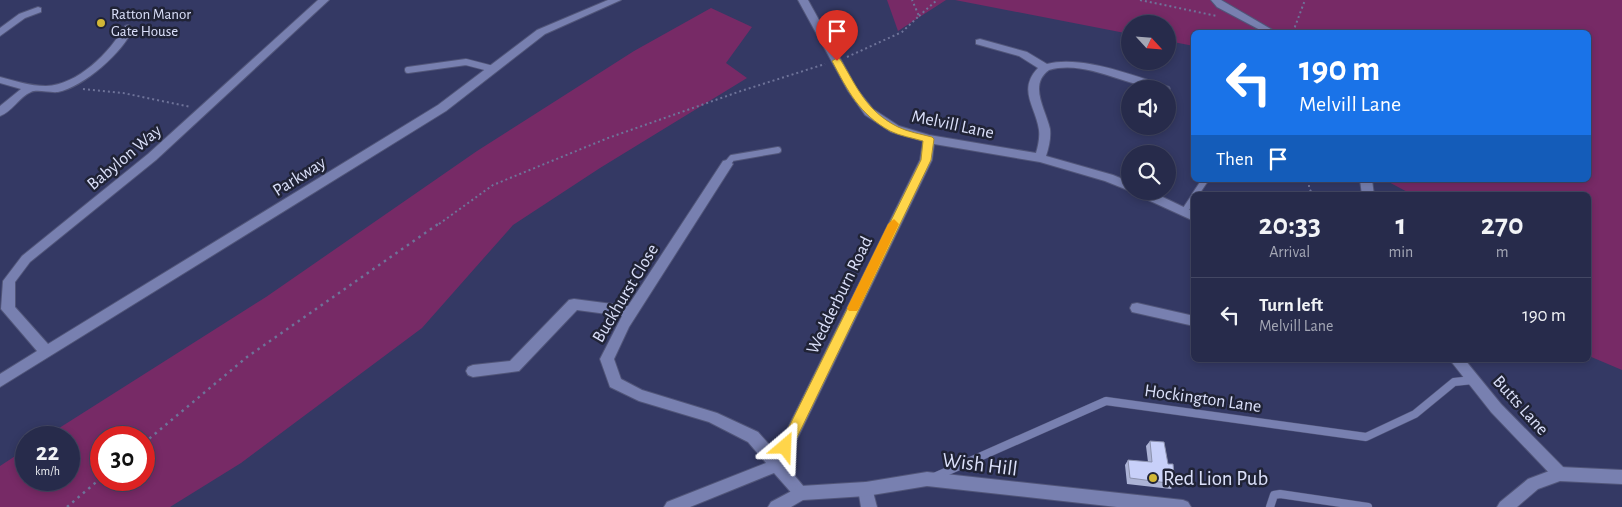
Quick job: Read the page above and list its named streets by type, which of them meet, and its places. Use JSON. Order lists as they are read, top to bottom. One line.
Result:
{"streets":{"street":["Melvill Lane","Babylon Way","Parkway","Buckhurst Close","Wedderburn Road","Butts Lane","Wish Hill"],"lane":["Hockington Lane"]},"crossings":[["Melvill Lane","Wedderburn Road"],["Babylon Way","Parkway"],["Buckhurst Close","Wedderburn Road"],["Buckhurst Close","Wish Hill"],["Hockington Lane","Butts Lane"],["Hockington Lane","Wish Hill"]],"places":["Ratton Manor Gate House","Red Lion Pub"],"north":"bottom right","page":{"turn":["190 m","Melvill Lane"],"then":"Then","eta":["20:33","Arrival","1","min","270","m"],"list":[{"name":"Turn left","note":"Melvill Lane","value":"190 m"}],"speed":"22 km/h","limit":"30"}}
